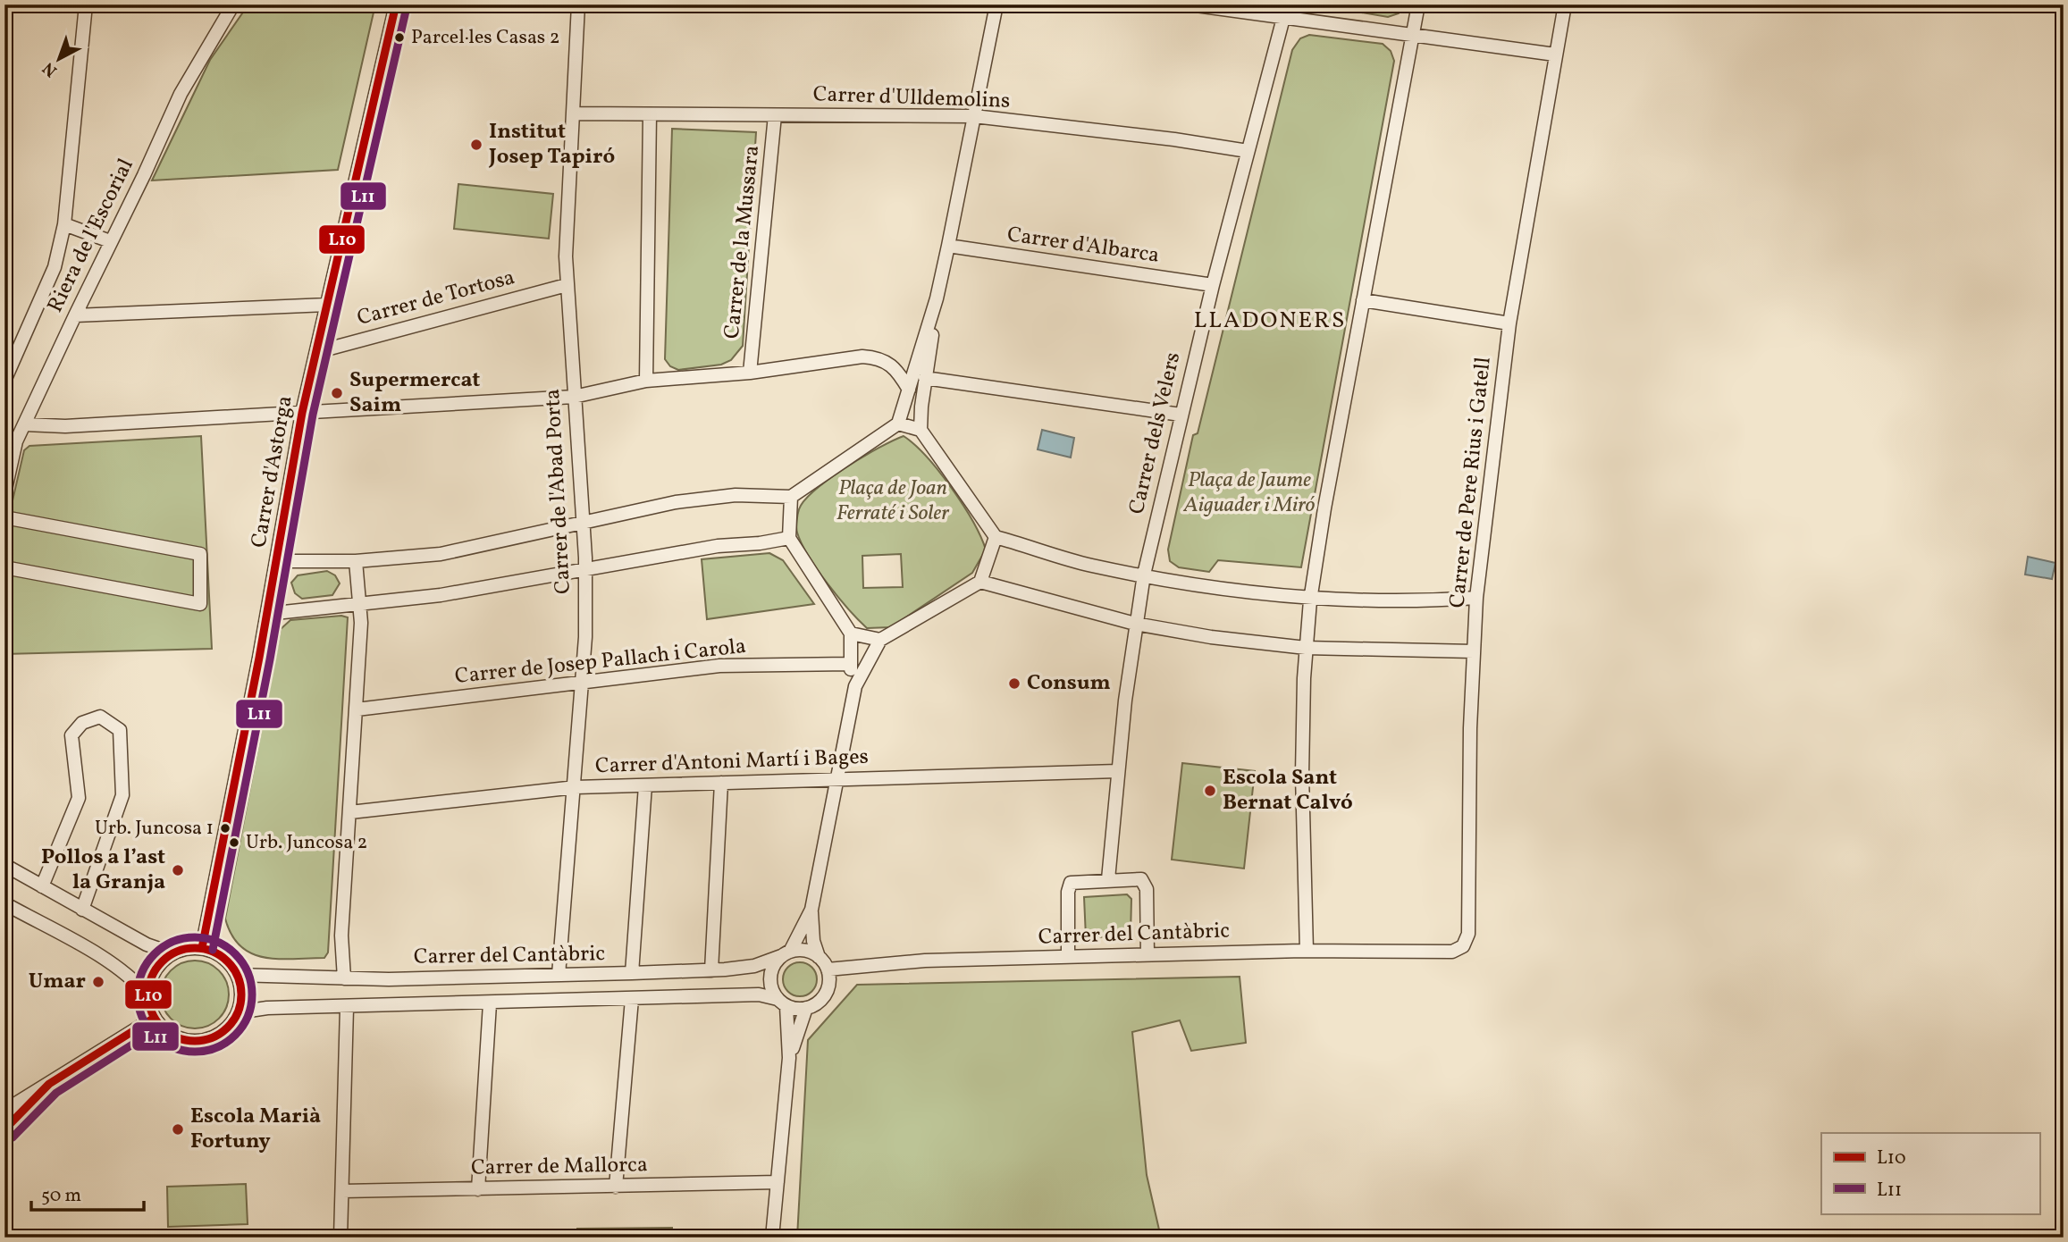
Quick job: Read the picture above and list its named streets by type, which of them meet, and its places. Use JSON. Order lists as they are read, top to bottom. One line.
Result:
{"streets":{"street":["Carrer d'Ulldemolins","Riera de l'Escorial","Carrer de la Mussara","Carrer d'Albarca","Carrer de Tortosa","Carrer dels Velers","Carrer d'Astorga","Carrer de Pere Rius i Gatell","Carrer de l'Abad Porta","Carrer de Josep Pallach i Carola","Carrer d'Antoni Martí i Bages","Carrer del Cantàbric","Carrer de Mallorca"]},"crossings":[["Carrer d'Ulldemolins","Carrer de la Mussara"],["Carrer d'Ulldemolins","Carrer dels Velers"],["Carrer d'Ulldemolins","Carrer de l'Abad Porta"],["Carrer d'Albarca","Carrer dels Velers"],["Carrer de Tortosa","Carrer d'Astorga"],["Carrer de Tortosa","Carrer de l'Abad Porta"],["Carrer dels Velers","Carrer d'Antoni Martí i Bages"],["Carrer d'Astorga","Carrer del Cantàbric"],["Carrer de Pere Rius i Gatell","Carrer del Cantàbric"],["Carrer de l'Abad Porta","Carrer de Josep Pallach i Carola"],["Carrer de l'Abad Porta","Carrer d'Antoni Martí i Bages"],["Carrer de l'Abad Porta","Carrer del Cantàbric"]],"districts":["LLADONERS"],"parks":["Plaça de Jaume Aiguader i Miró","Plaça de Joan Ferraté i Soler"],"places":["Parcel·les Casas 2","Institut Josep Tapiró","Supermercat Saim","Consum","Escola Sant Bernat Calvó","Urb. Juncosa 1","Urb. Juncosa 2","Pollos a l’ast la Granja","Umar","Escola Marià Fortuny"],"lines":["transit line L10","transit line L11"],"legend":["L10","L11"],"scale_bar":"50 m","north":"bottom left"}
